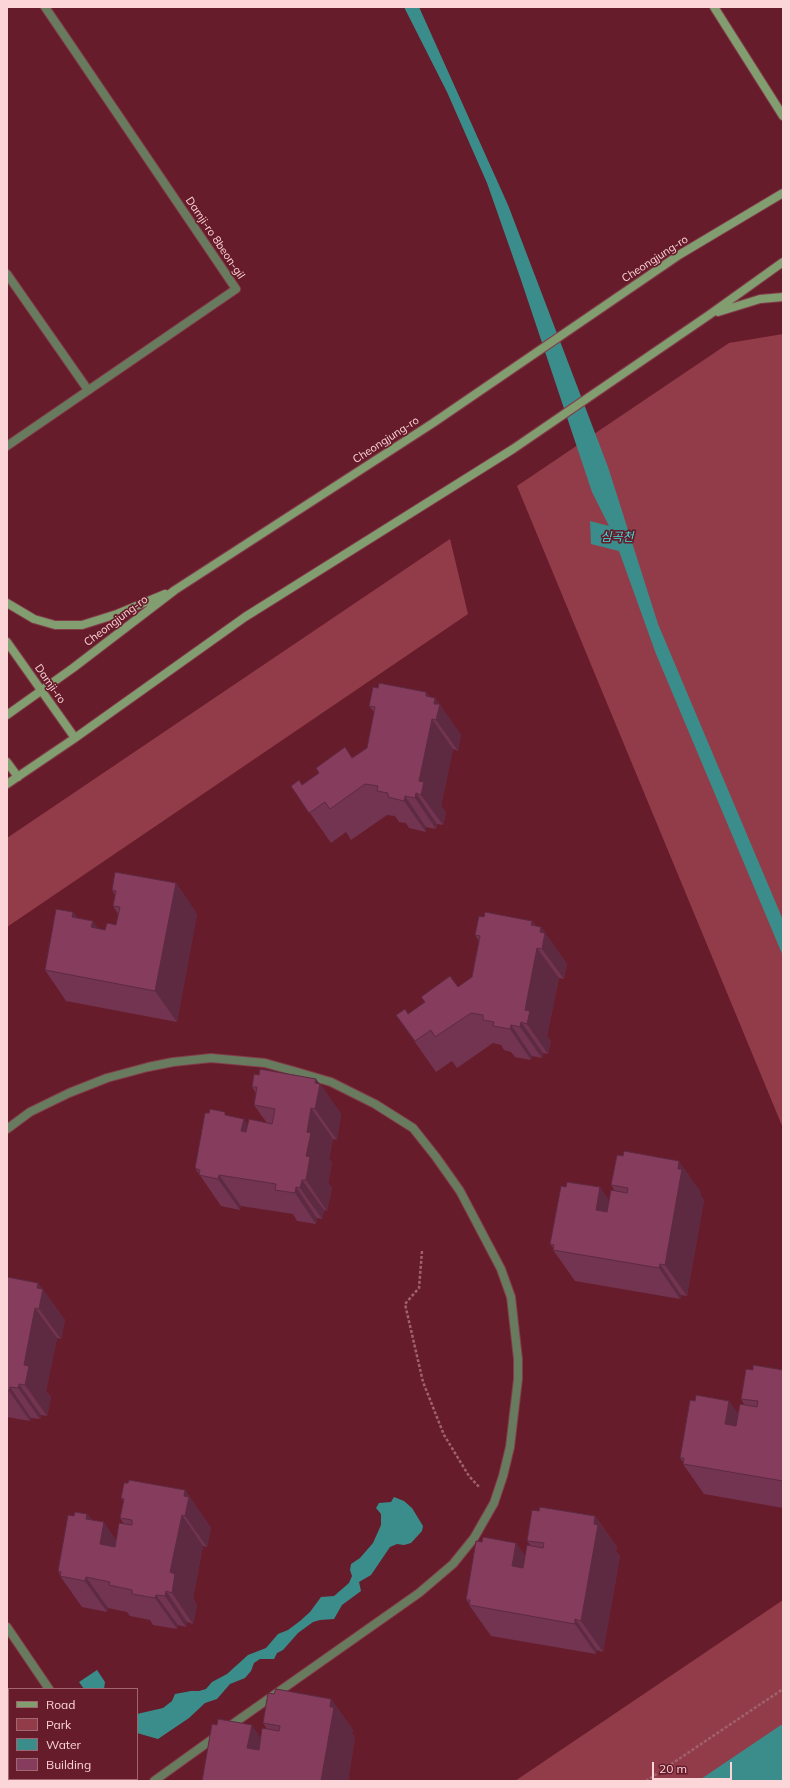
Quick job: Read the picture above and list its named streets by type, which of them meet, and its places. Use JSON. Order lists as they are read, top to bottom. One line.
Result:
{"streets":{"street":["Damji-ro 8beon-gil","Cheongjung-ro","Damji-ro"]},"crossings":[["Cheongjung-ro","Damji-ro"]],"water":["심곡천"],"legend":["Road","Park","Water","Building"],"scale_bar":"20 m"}
